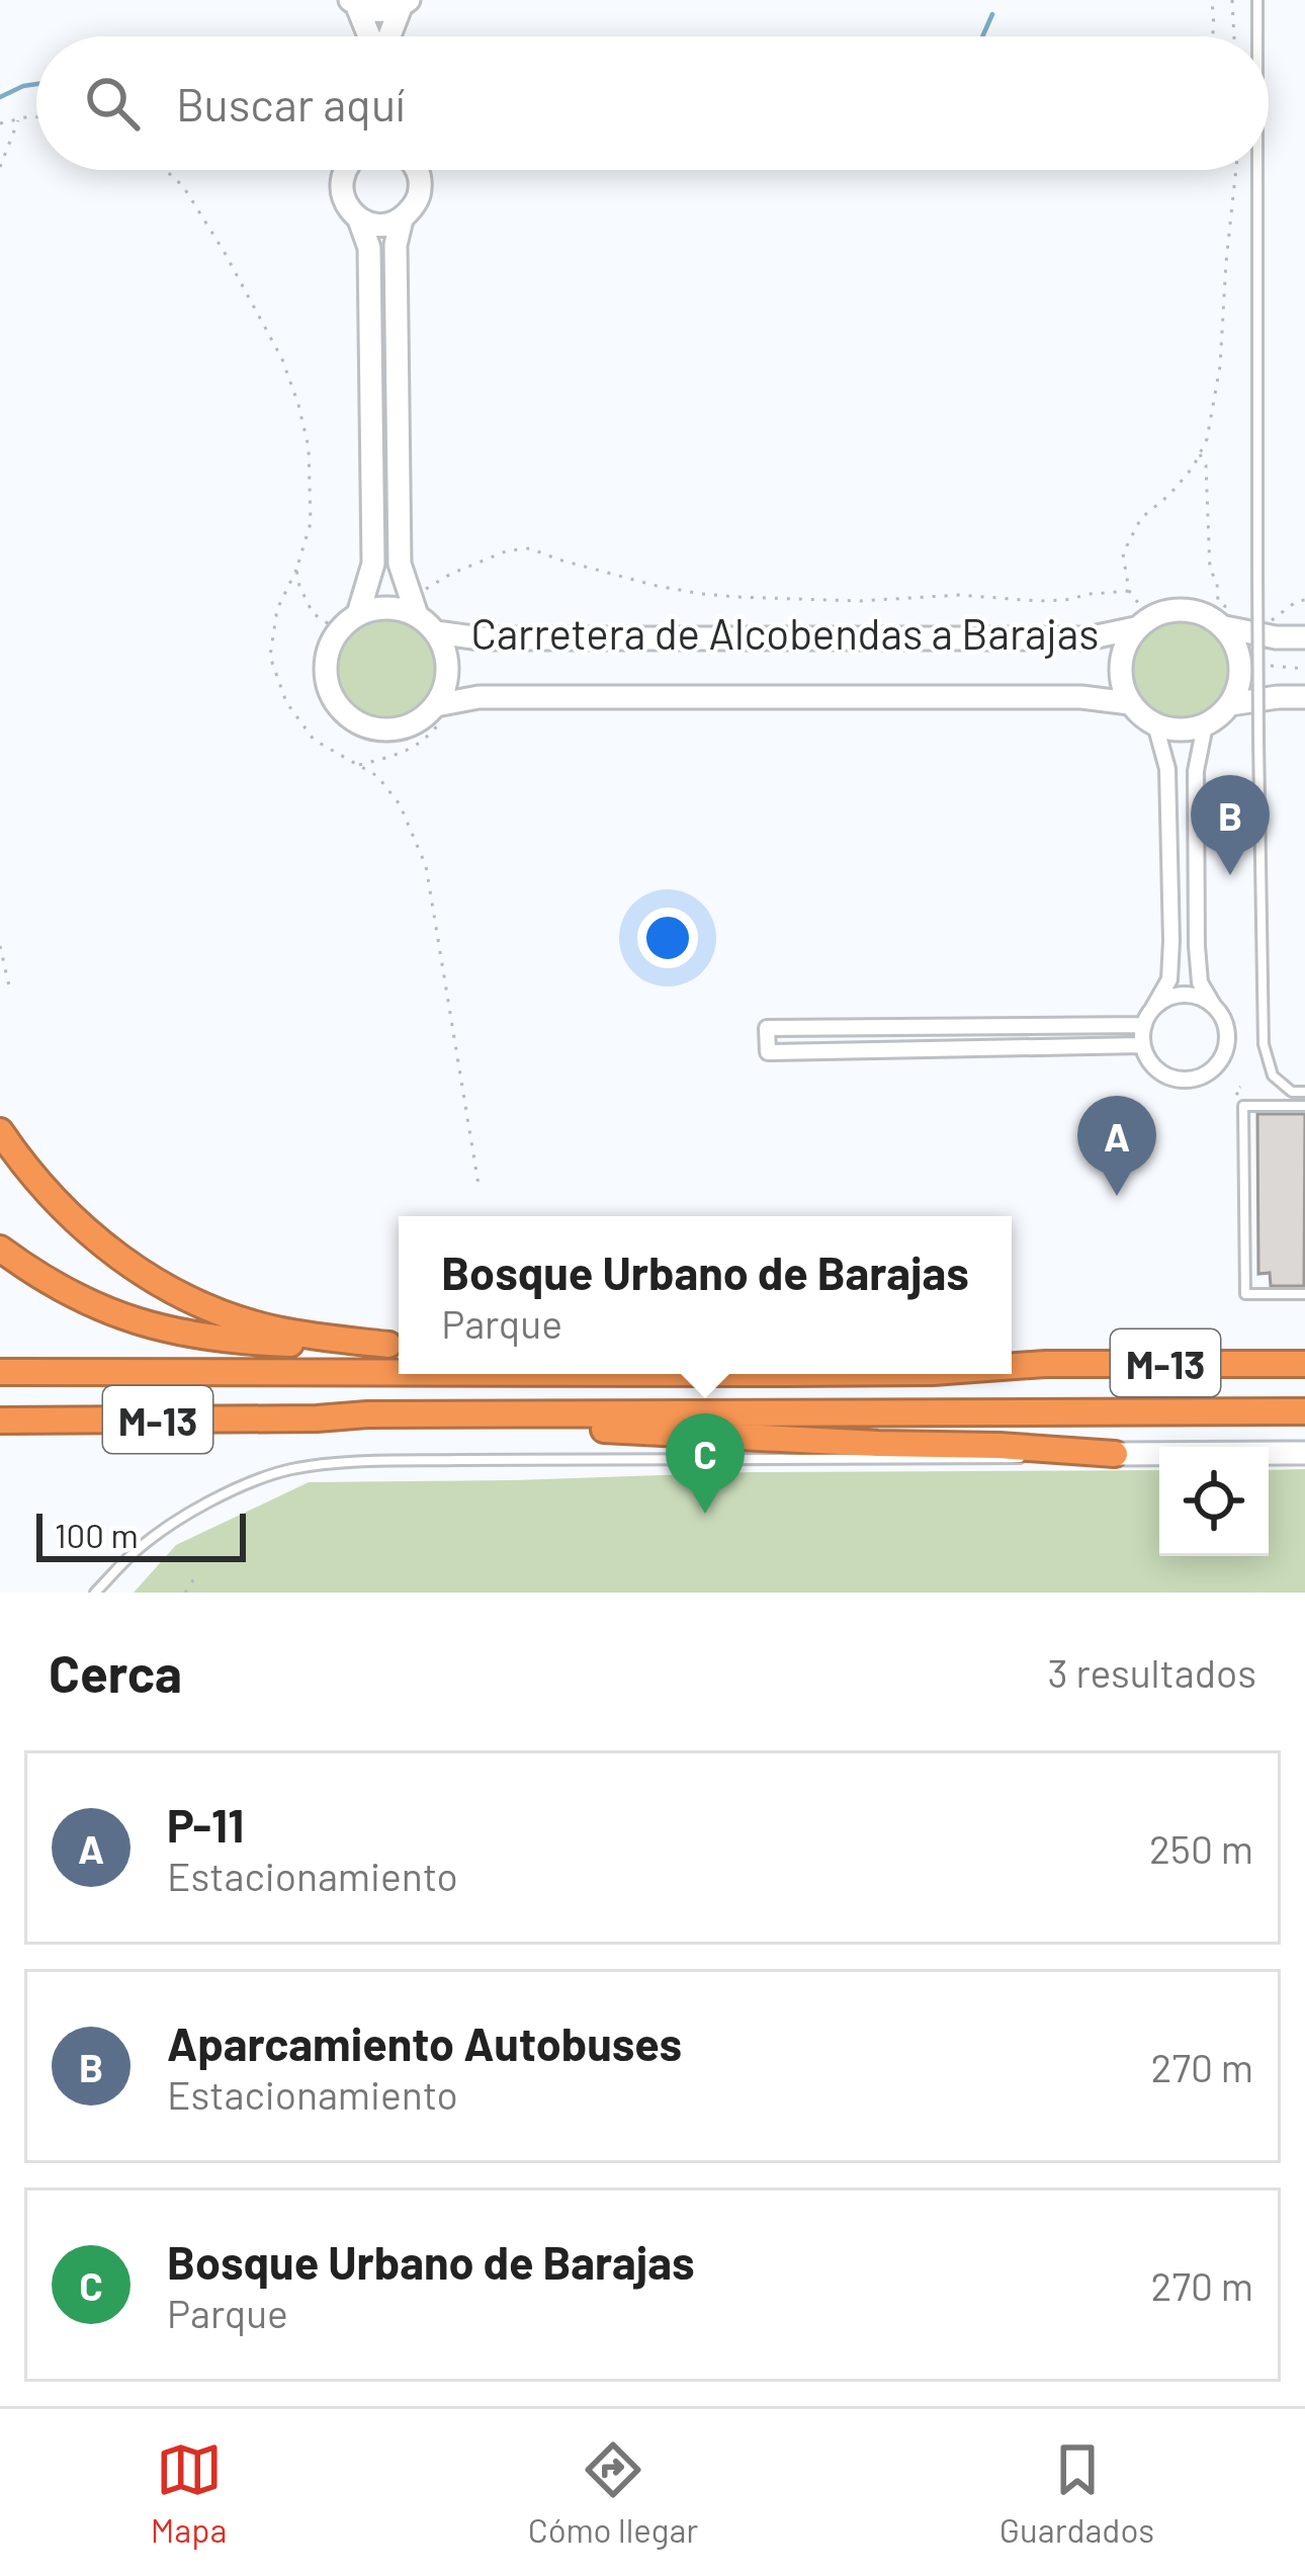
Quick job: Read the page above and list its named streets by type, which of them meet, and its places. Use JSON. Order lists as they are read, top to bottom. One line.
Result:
{"streets":{"highway":["M-13"],"street":["Carretera de Alcobendas a Barajas"]},"scale_bar":"100 m","page":{"search":"Buscar aquí","pins":["B","A","C"],"popup":["Bosque Urbano de Barajas","Parque"],"scale":"100 m","heading":["Cerca","3 resultados"],"list":[{"mark":"A","name":"P-11","note":"Estacionamiento","value":"250 m"},{"mark":"B","name":"Aparcamiento Autobuses","note":"Estacionamiento","value":"270 m"},{"mark":"C","name":"Bosque Urbano de Barajas","note":"Parque","value":"270 m"}],"nav":["Mapa","Cómo llegar","Guardados"]}}
